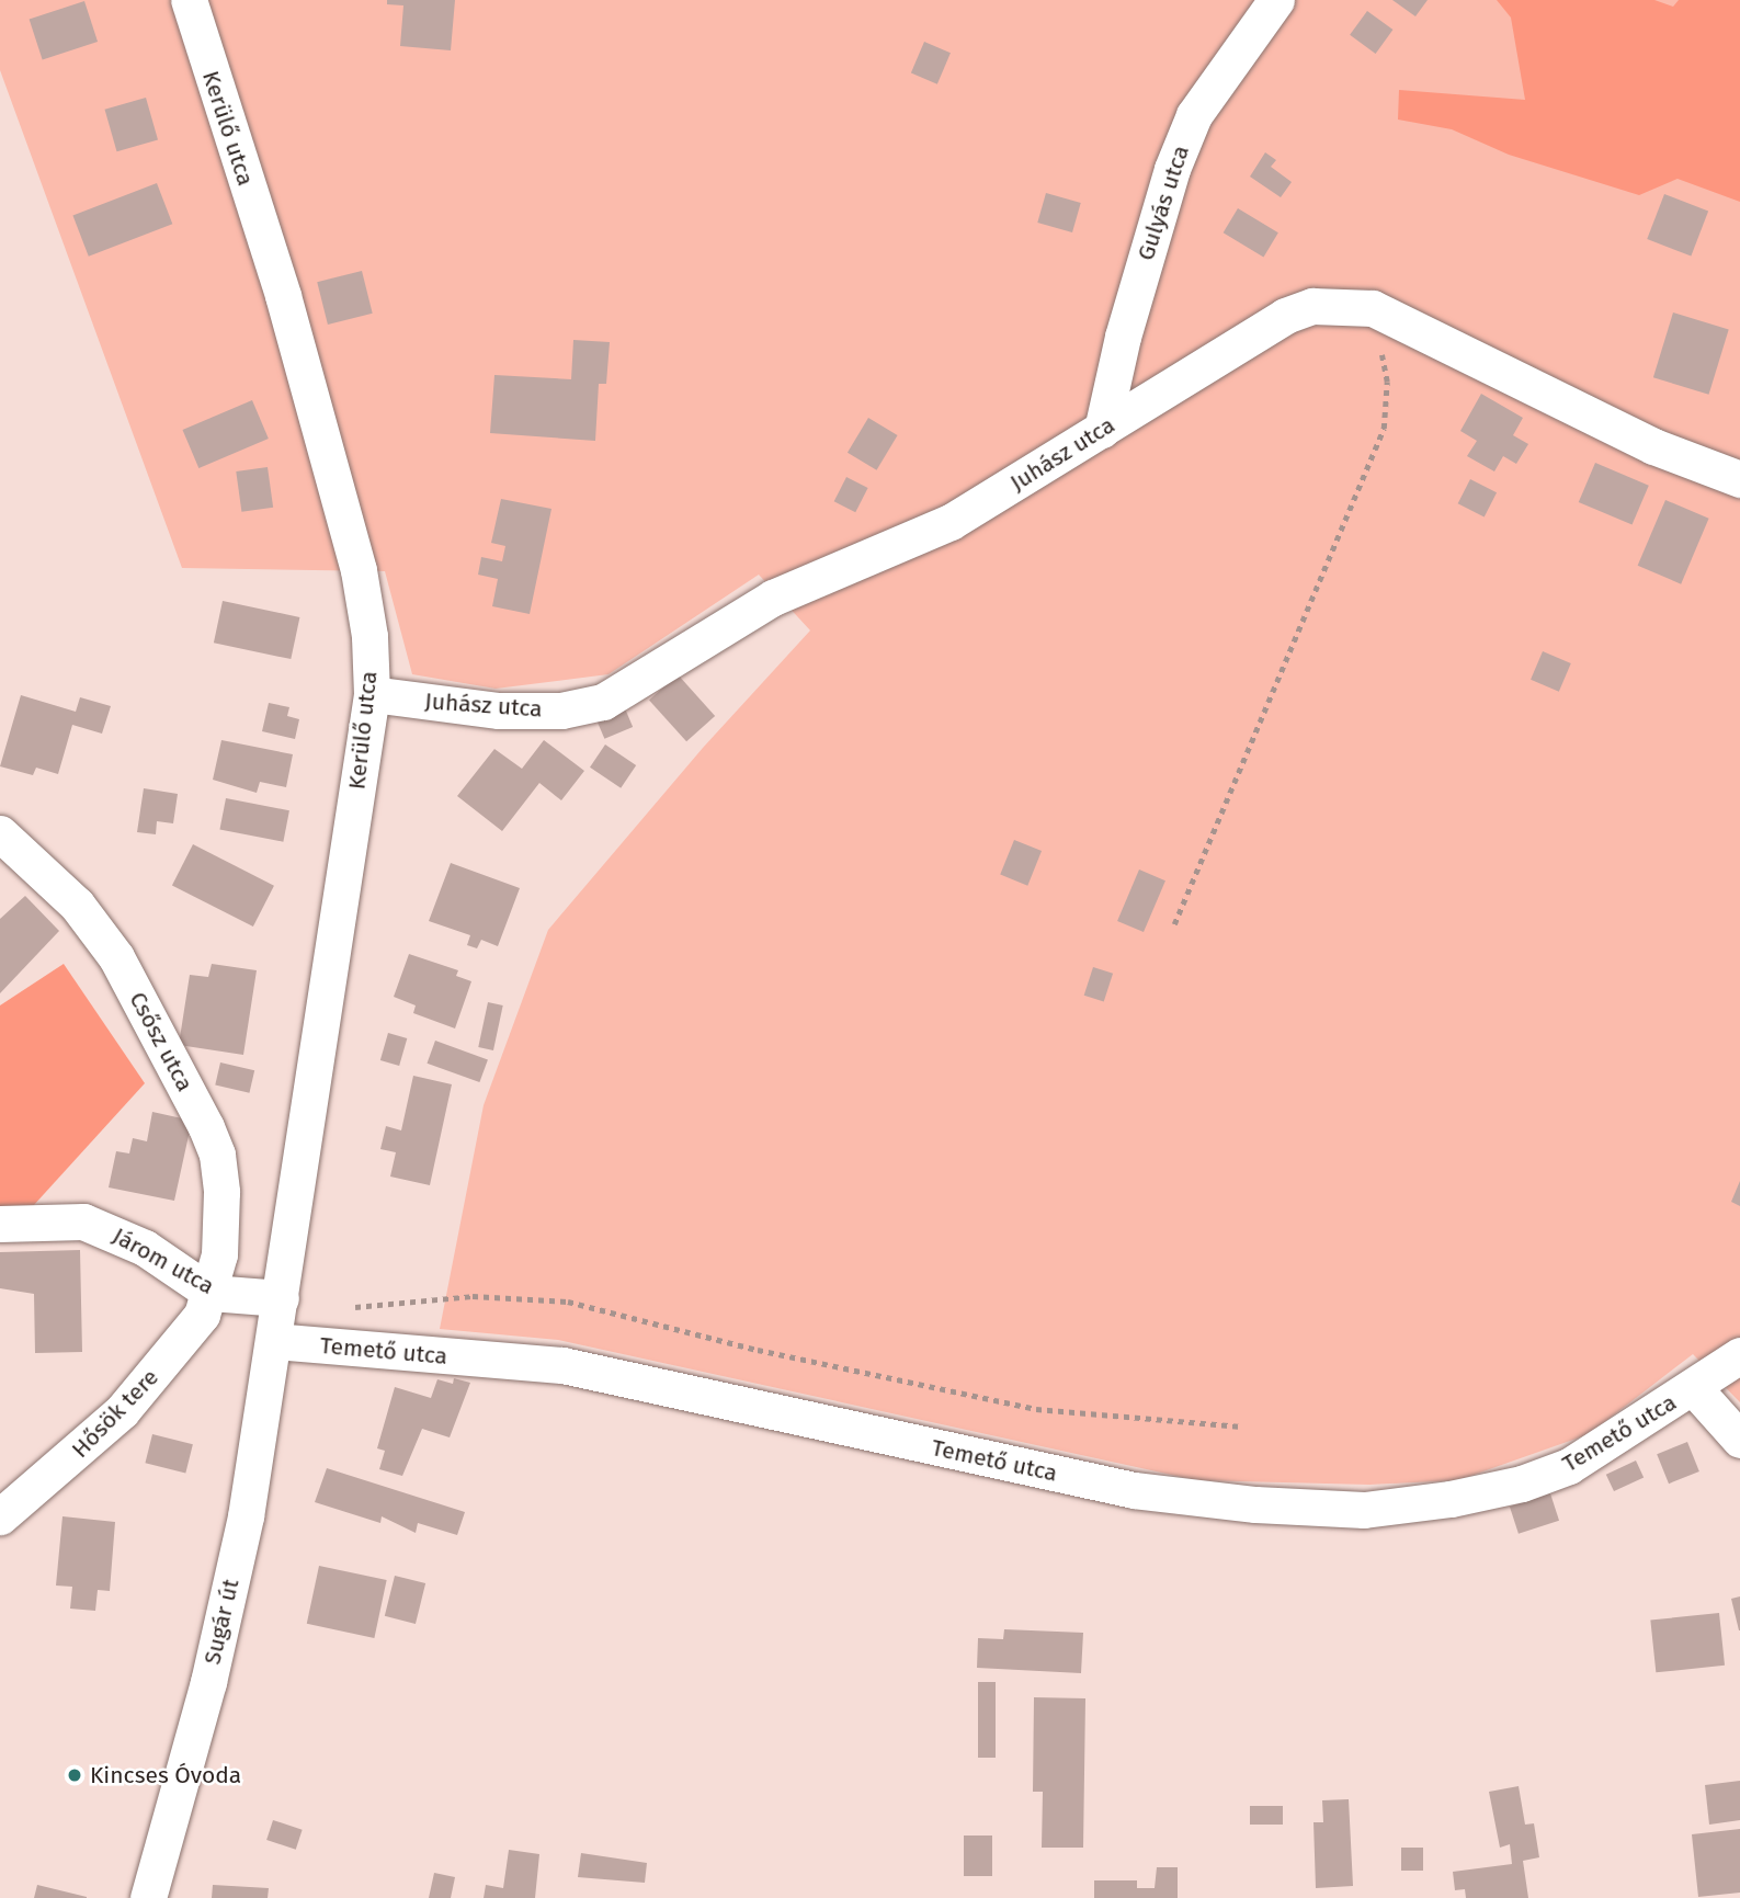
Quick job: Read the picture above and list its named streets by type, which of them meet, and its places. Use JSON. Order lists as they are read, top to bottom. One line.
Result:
{"streets":{"street":["Kerülő utca","Gulyás utca","Juhász utca","Csősz utca","Járom utca","Temető utca","Hősök tere","Sugár út"]},"crossings":[["Kerülő utca","Juhász utca"],["Kerülő utca","Járom utca"],["Kerülő utca","Temető utca"],["Kerülő utca","Sugár út"],["Gulyás utca","Juhász utca"],["Csősz utca","Járom utca"],["Csősz utca","Hősök tere"],["Járom utca","Hősök tere"],["Temető utca","Sugár út"]],"places":["Kincses Óvoda"]}
